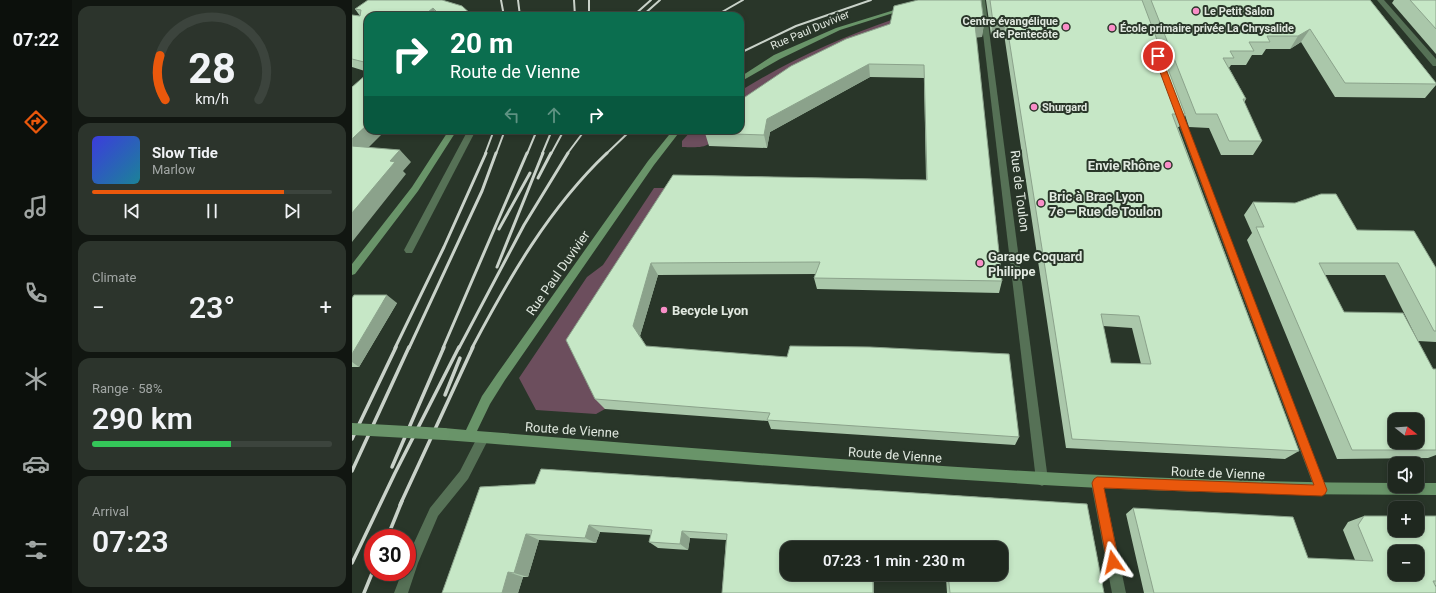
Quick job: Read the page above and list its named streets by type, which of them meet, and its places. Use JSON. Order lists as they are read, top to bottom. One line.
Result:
{"streets":{"main road":["Rue Paul Duvivier","Route de Vienne"],"street":["Rue de Toulon"]},"crossings":[["Rue Paul Duvivier","Route de Vienne"],["Rue de Toulon","Route de Vienne"]],"places":["Le Petit Salon","Centre évangélique de Pentecôte","École primaire privée La Chrysalide","Shurgard","Envie Rhône","Bric à Brac Lyon 7e – Rue de Toulon","Garage Coquard Philippe","Becycle Lyon"],"north":"right","page":{"tabs":"07:22","turn":["20 m","Route de Vienne"],"song":["Slow Tide","Marlow"],"tile":["Climate",["Range · 58%","290 km"],["Arrival","07:23"]],"heat":["−","23°","+"],"map_buttons":["+","−"],"limit":"30","trip":"07:23 · 1 min · 230 m","gauge":["28","km/h"]}}
